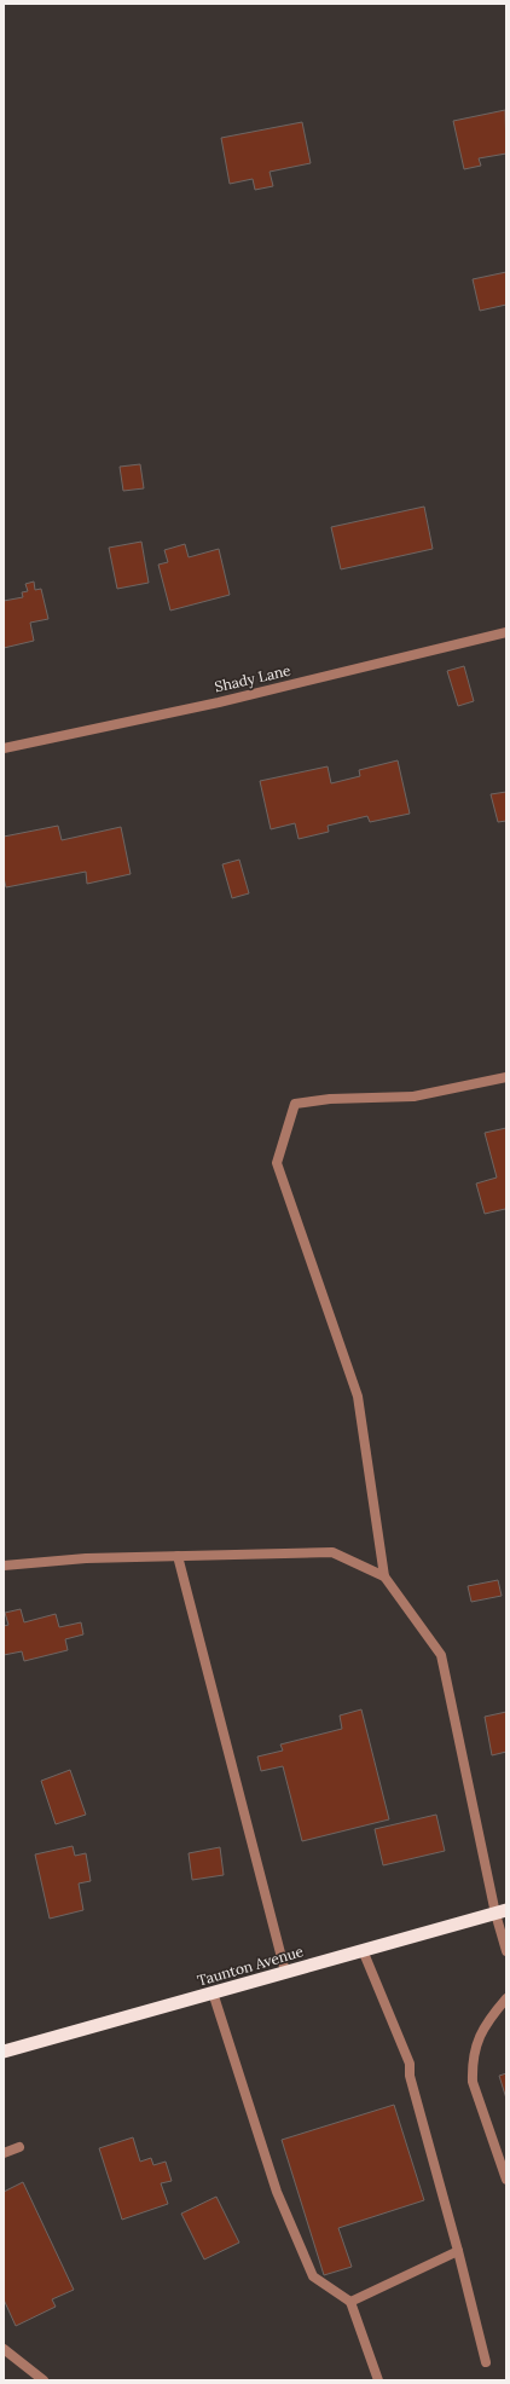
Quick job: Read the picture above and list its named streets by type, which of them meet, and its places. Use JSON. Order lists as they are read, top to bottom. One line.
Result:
{"streets":{"highway":["Taunton Avenue"],"street":["Shady Lane"]}}
